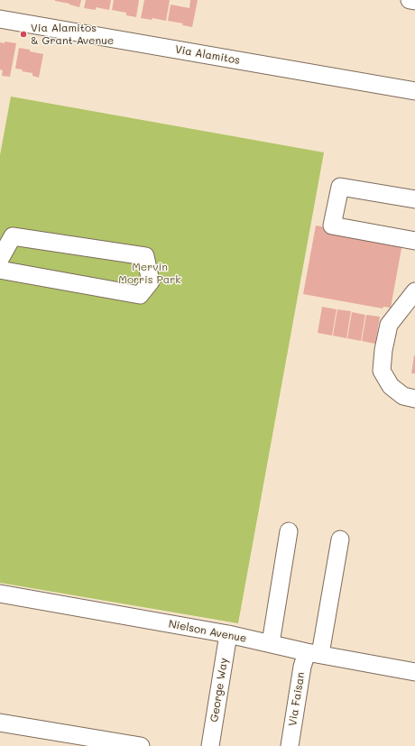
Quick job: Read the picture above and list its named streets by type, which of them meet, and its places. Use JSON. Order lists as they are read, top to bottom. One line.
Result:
{"streets":{"street":["Via Alamitos","Nielson Avenue","George Way","Via Faisan"]},"crossings":[["Nielson Avenue","George Way"],["Nielson Avenue","Via Faisan"]],"parks":["Mervin Morris Park"],"places":["Via Alamitos & Grant Avenue"]}
